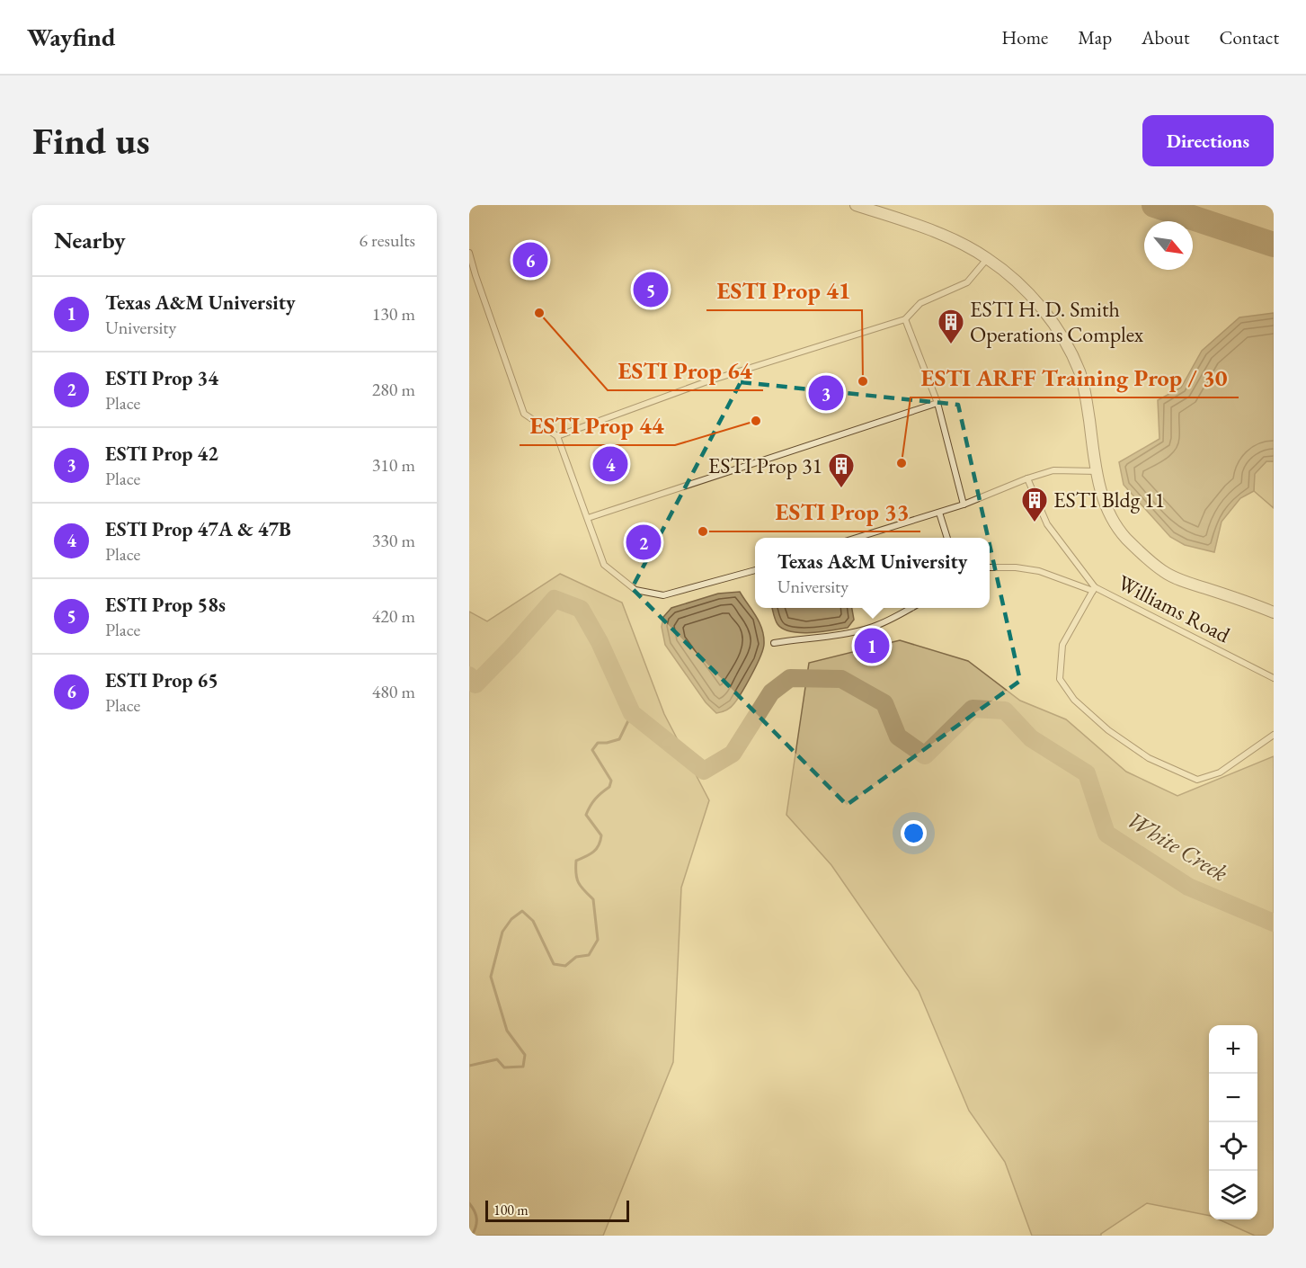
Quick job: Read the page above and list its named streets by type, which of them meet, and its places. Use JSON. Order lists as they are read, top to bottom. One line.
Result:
{"streets":{"lane":["Williams Road"]},"water":["White Creek"],"places":{"other":["ESTI Prop 64","ESTI Prop 41","ESTI Prop 44","ESTI ARFF Training Prop / 30","ESTI Prop 33"],"building":["ESTI H. D. Smith Operations Complex","ESTI Prop 31","ESTI Bldg 11"]},"scale_bar":"100 m","north":"bottom right","page":{"header":"Wayfind","nav":["Home","Map","About","Contact"],"buttons":"Directions","title":"Find us","heading":["Nearby","6 results"],"pins":["6","5","3","4","2","1"],"list":[{"mark":"1","name":"Texas A&M University","note":"University","value":"130 m"},{"mark":"2","name":"ESTI Prop 34","note":"Place","value":"280 m"},{"mark":"3","name":"ESTI Prop 42","note":"Place","value":"310 m"},{"mark":"4","name":"ESTI Prop 47A & 47B","note":"Place","value":"330 m"},{"mark":"5","name":"ESTI Prop 58s","note":"Place","value":"420 m"},{"mark":"6","name":"ESTI Prop 65","note":"Place","value":"480 m"}],"popup":["Texas A&M University","University"],"map_buttons":["+","−"],"scale":"100 m"}}
